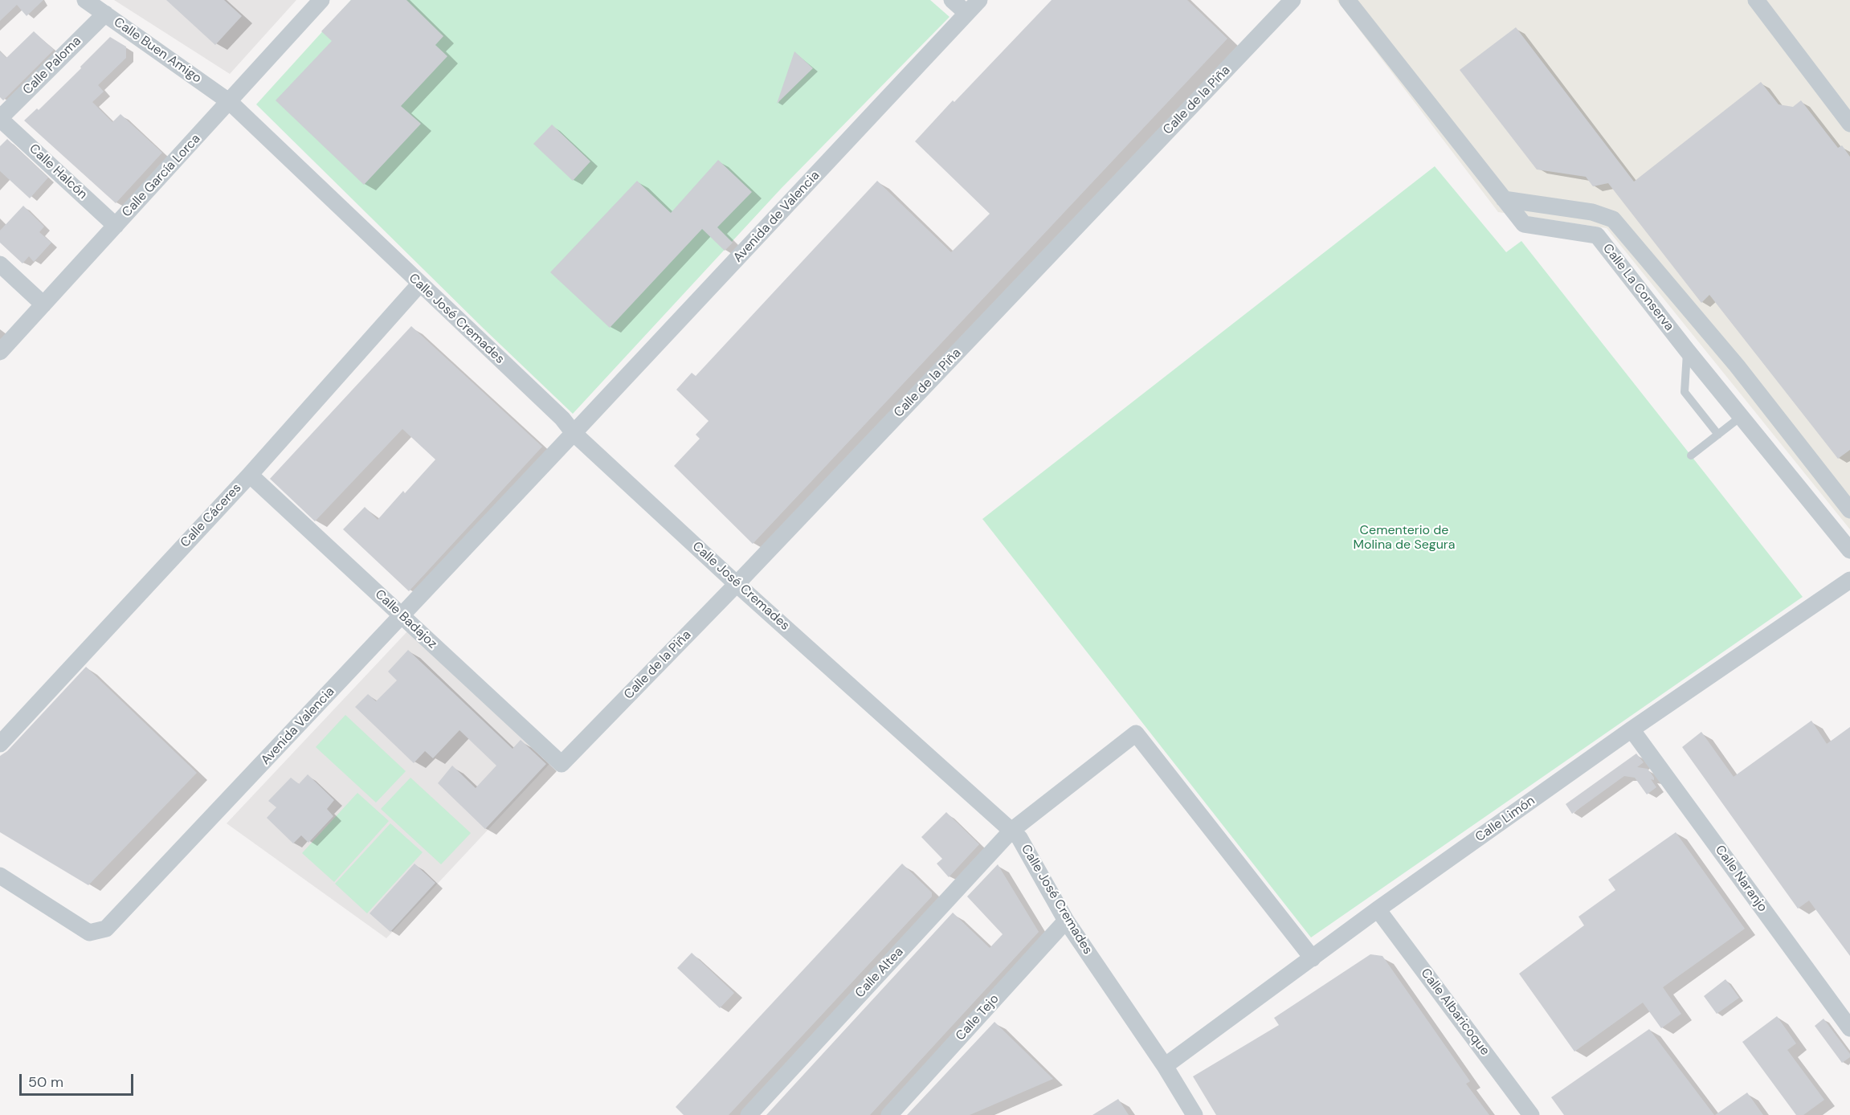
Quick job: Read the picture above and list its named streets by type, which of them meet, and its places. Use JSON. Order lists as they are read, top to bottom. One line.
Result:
{"streets":{"street":["Calle Buen Amigo","Calle Paloma","Calle de la Piña","Calle Halcón","Calle García Lorca","Avenida de Valencia","Calle La Conserva","Calle José Cremades","Calle Cáceres","Calle Badajoz","Avenida Valencia","Calle Limón","Calle Naranjo","Calle Altea","Calle Albaricoque","Calle Tejo"]},"crossings":[["Calle Buen Amigo","Calle Paloma"],["Calle Buen Amigo","Calle García Lorca"],["Calle Buen Amigo","Calle José Cremades"],["Calle Paloma","Calle Halcón"],["Calle de la Piña","Calle José Cremades"],["Calle de la Piña","Calle Badajoz"],["Calle Halcón","Calle García Lorca"],["Calle García Lorca","Calle José Cremades"],["Avenida de Valencia","Calle José Cremades"],["Avenida de Valencia","Avenida Valencia"],["Calle José Cremades","Calle Cáceres"],["Calle José Cremades","Avenida Valencia"],["Calle José Cremades","Calle Limón"],["Calle José Cremades","Calle Altea"],["Calle José Cremades","Calle Tejo"],["Calle Cáceres","Calle Badajoz"],["Calle Badajoz","Avenida Valencia"],["Calle Limón","Calle Naranjo"],["Calle Limón","Calle Altea"],["Calle Limón","Calle Albaricoque"]],"parks":["Cementerio de Molina de Segura"],"scale_bar":"50 m"}
